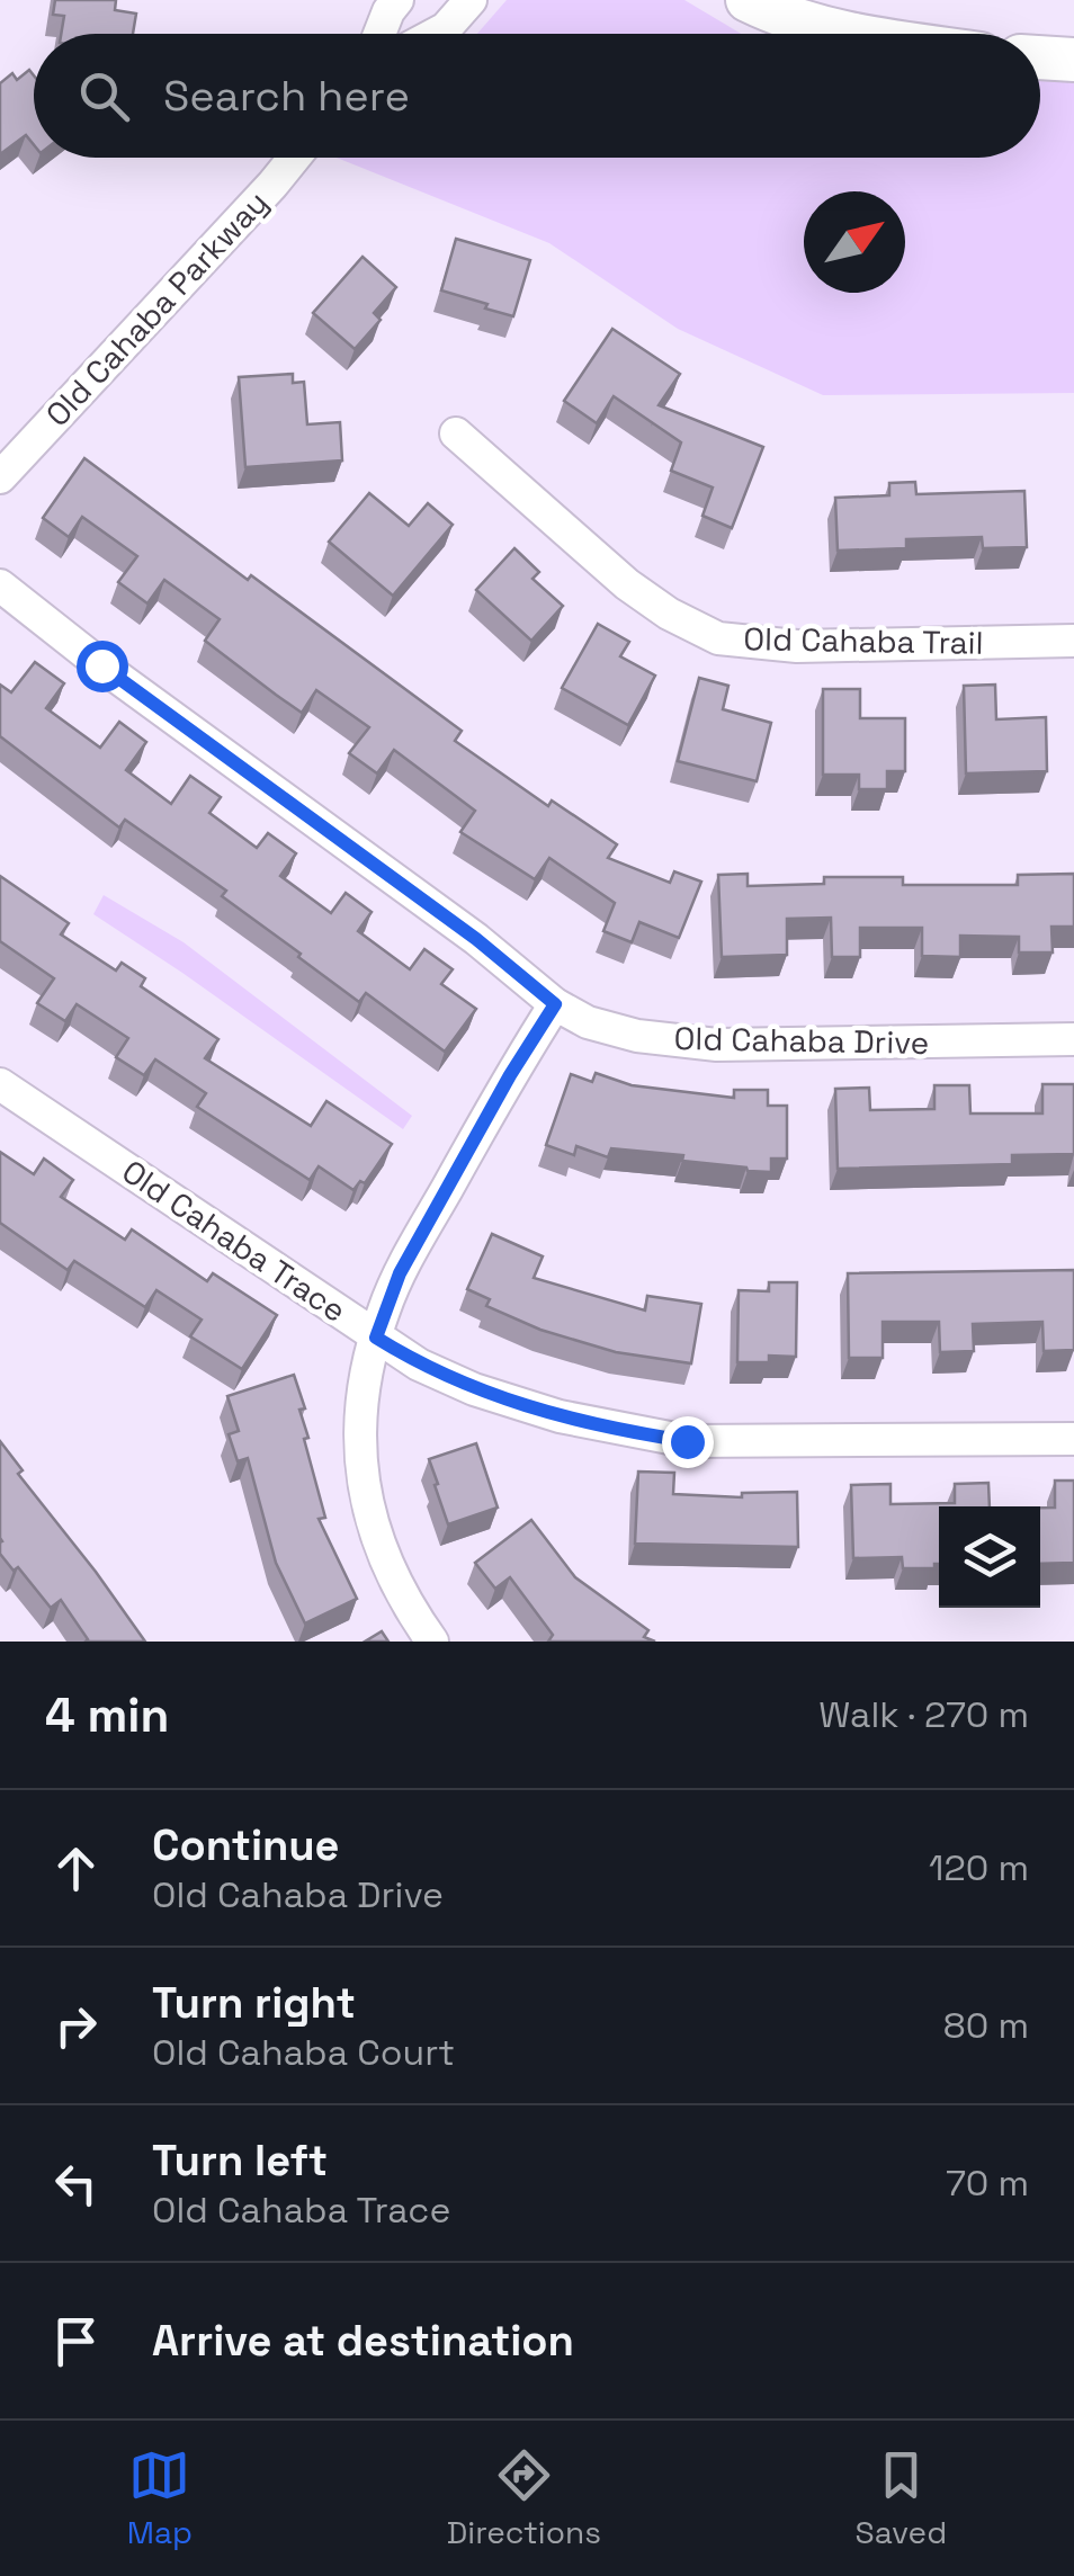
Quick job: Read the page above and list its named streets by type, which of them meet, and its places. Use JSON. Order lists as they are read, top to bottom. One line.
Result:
{"streets":{"street":["Old Cahaba Parkway","Old Cahaba Trail","Old Cahaba Drive","Old Cahaba Trace"]},"north":"top right","page":{"search":"Search here","heading":["4 min","Walk · 270 m"],"list":[["Continue","Old Cahaba Drive","120 m"],["Turn right","Old Cahaba Court","80 m"],["Turn left","Old Cahaba Trace","70 m"],"Arrive at destination"],"nav":["Map","Directions","Saved"]}}
